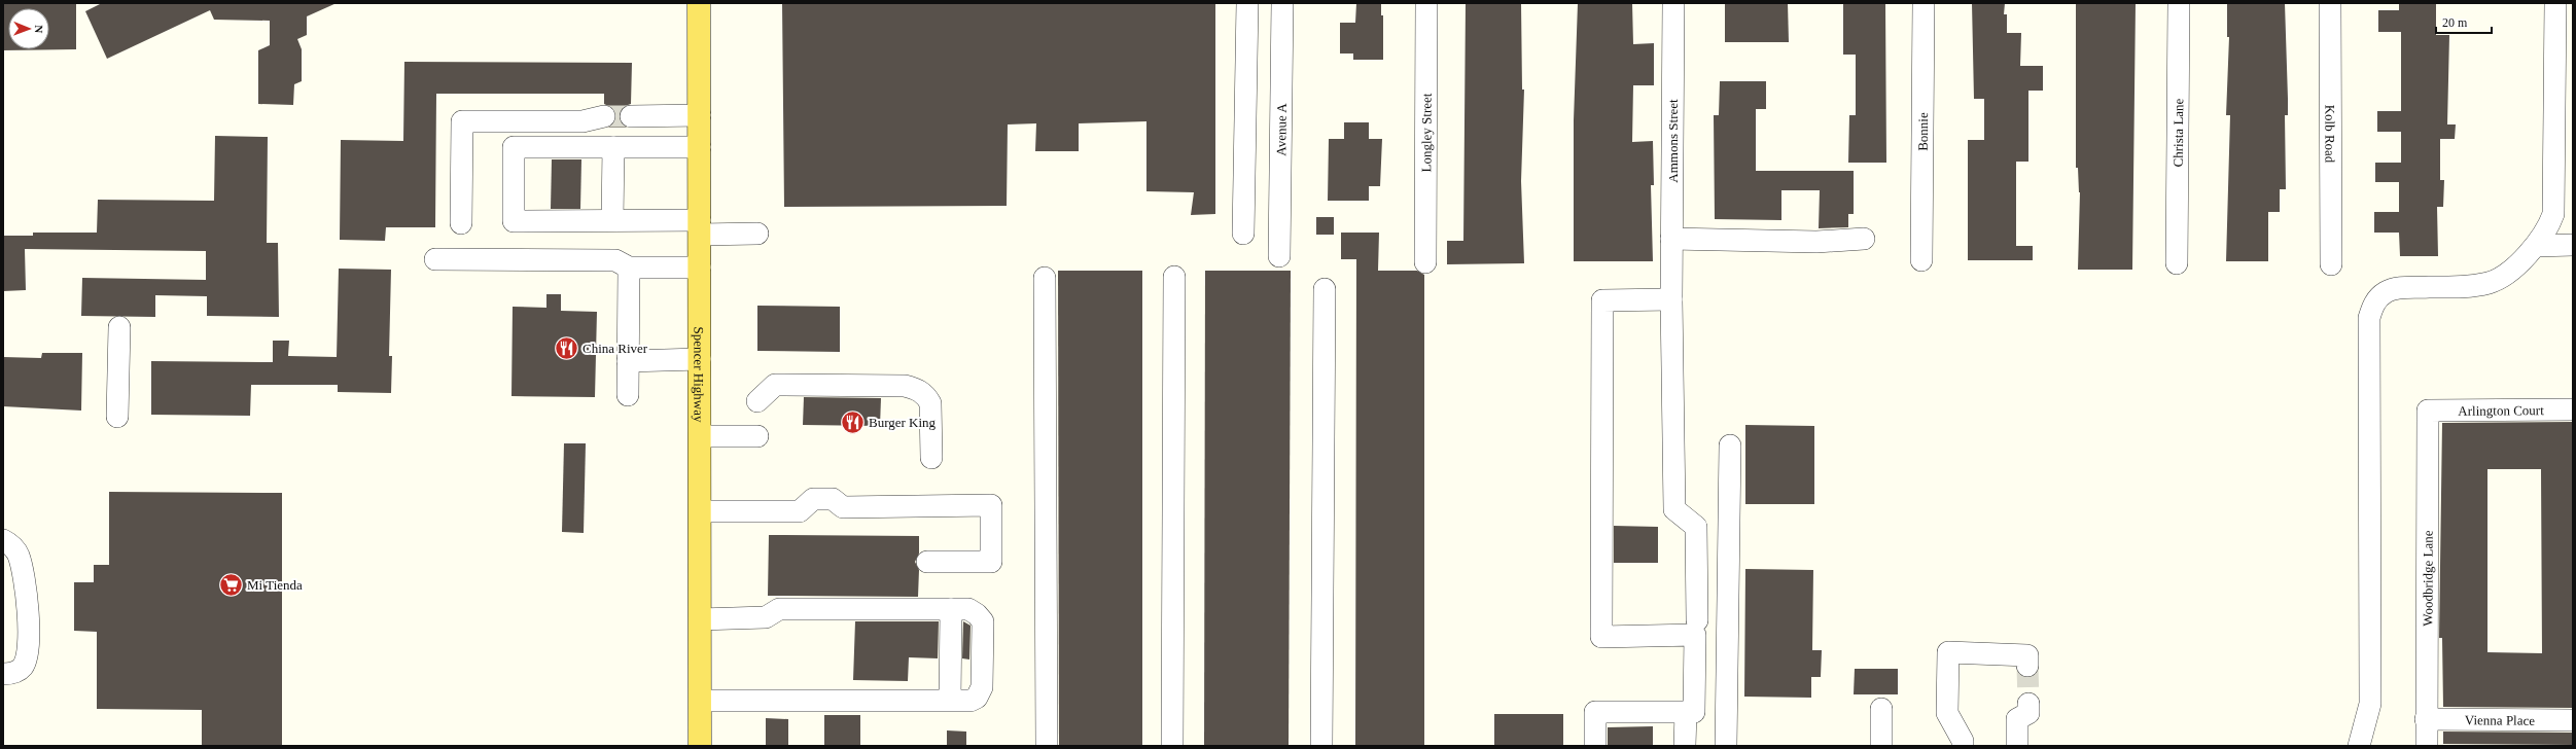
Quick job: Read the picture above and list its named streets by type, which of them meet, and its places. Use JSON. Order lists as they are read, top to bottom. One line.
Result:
{"streets":{"main road":["Spencer Highway"],"street":["Avenue A","Bonnie","Longley Street","Christa Lane","Kolb Road","Ammons Street","Arlington Court","Woodbridge Lane","Vienna Place"]},"crossings":[["Arlington Court","Woodbridge Lane"],["Woodbridge Lane","Vienna Place"]],"places":{"restaurant":["China River","Burger King"],"supermarket":["Mi Tienda"]},"scale_bar":"20 m","north":"right"}
